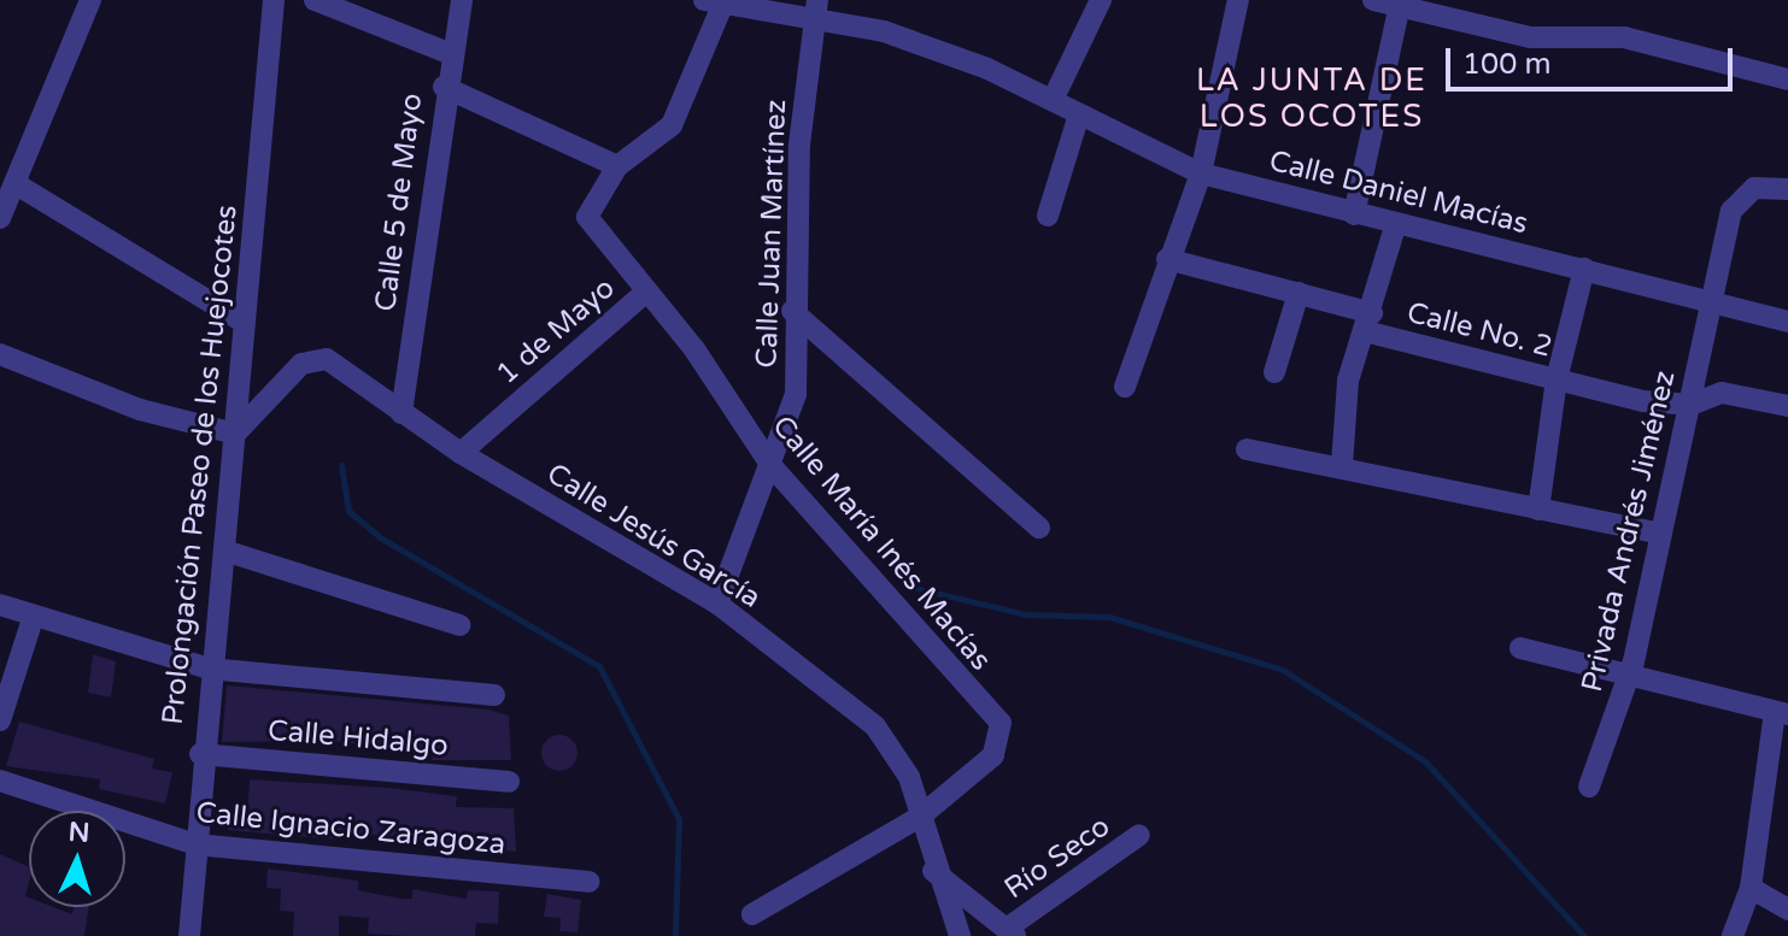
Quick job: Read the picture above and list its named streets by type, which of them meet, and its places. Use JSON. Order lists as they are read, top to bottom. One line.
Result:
{"streets":{"street":["Calle Daniel Macías","Calle 5 de Mayo","Calle Juan Martínez","Calle No. 2","1 de Mayo","Prolongación Paseo de los Huejocotes","Privada Andrés Jiménez","Calle Jesús García","Calle María Inés Macías","Calle Hidalgo","Calle Ignacio Zaragoza","Río Seco"]},"crossings":[["Calle Daniel Macías","Calle Juan Martínez"],["Calle Daniel Macías","Calle No. 2"],["Calle Daniel Macías","1 de Mayo"],["Calle Daniel Macías","Privada Andrés Jiménez"],["Calle 5 de Mayo","Calle Jesús García"],["Calle Juan Martínez","Calle Jesús García"],["Calle Juan Martínez","Calle María Inés Macías"],["Calle No. 2","Privada Andrés Jiménez"],["1 de Mayo","Calle Jesús García"],["1 de Mayo","Calle María Inés Macías"],["Prolongación Paseo de los Huejocotes","Calle Jesús García"],["Prolongación Paseo de los Huejocotes","Calle Hidalgo"],["Prolongación Paseo de los Huejocotes","Calle Ignacio Zaragoza"],["Calle Jesús García","Calle María Inés Macías"]],"districts":["LA JUNTA DE LOS OCOTES"],"scale_bar":"100 m","north":"top"}
